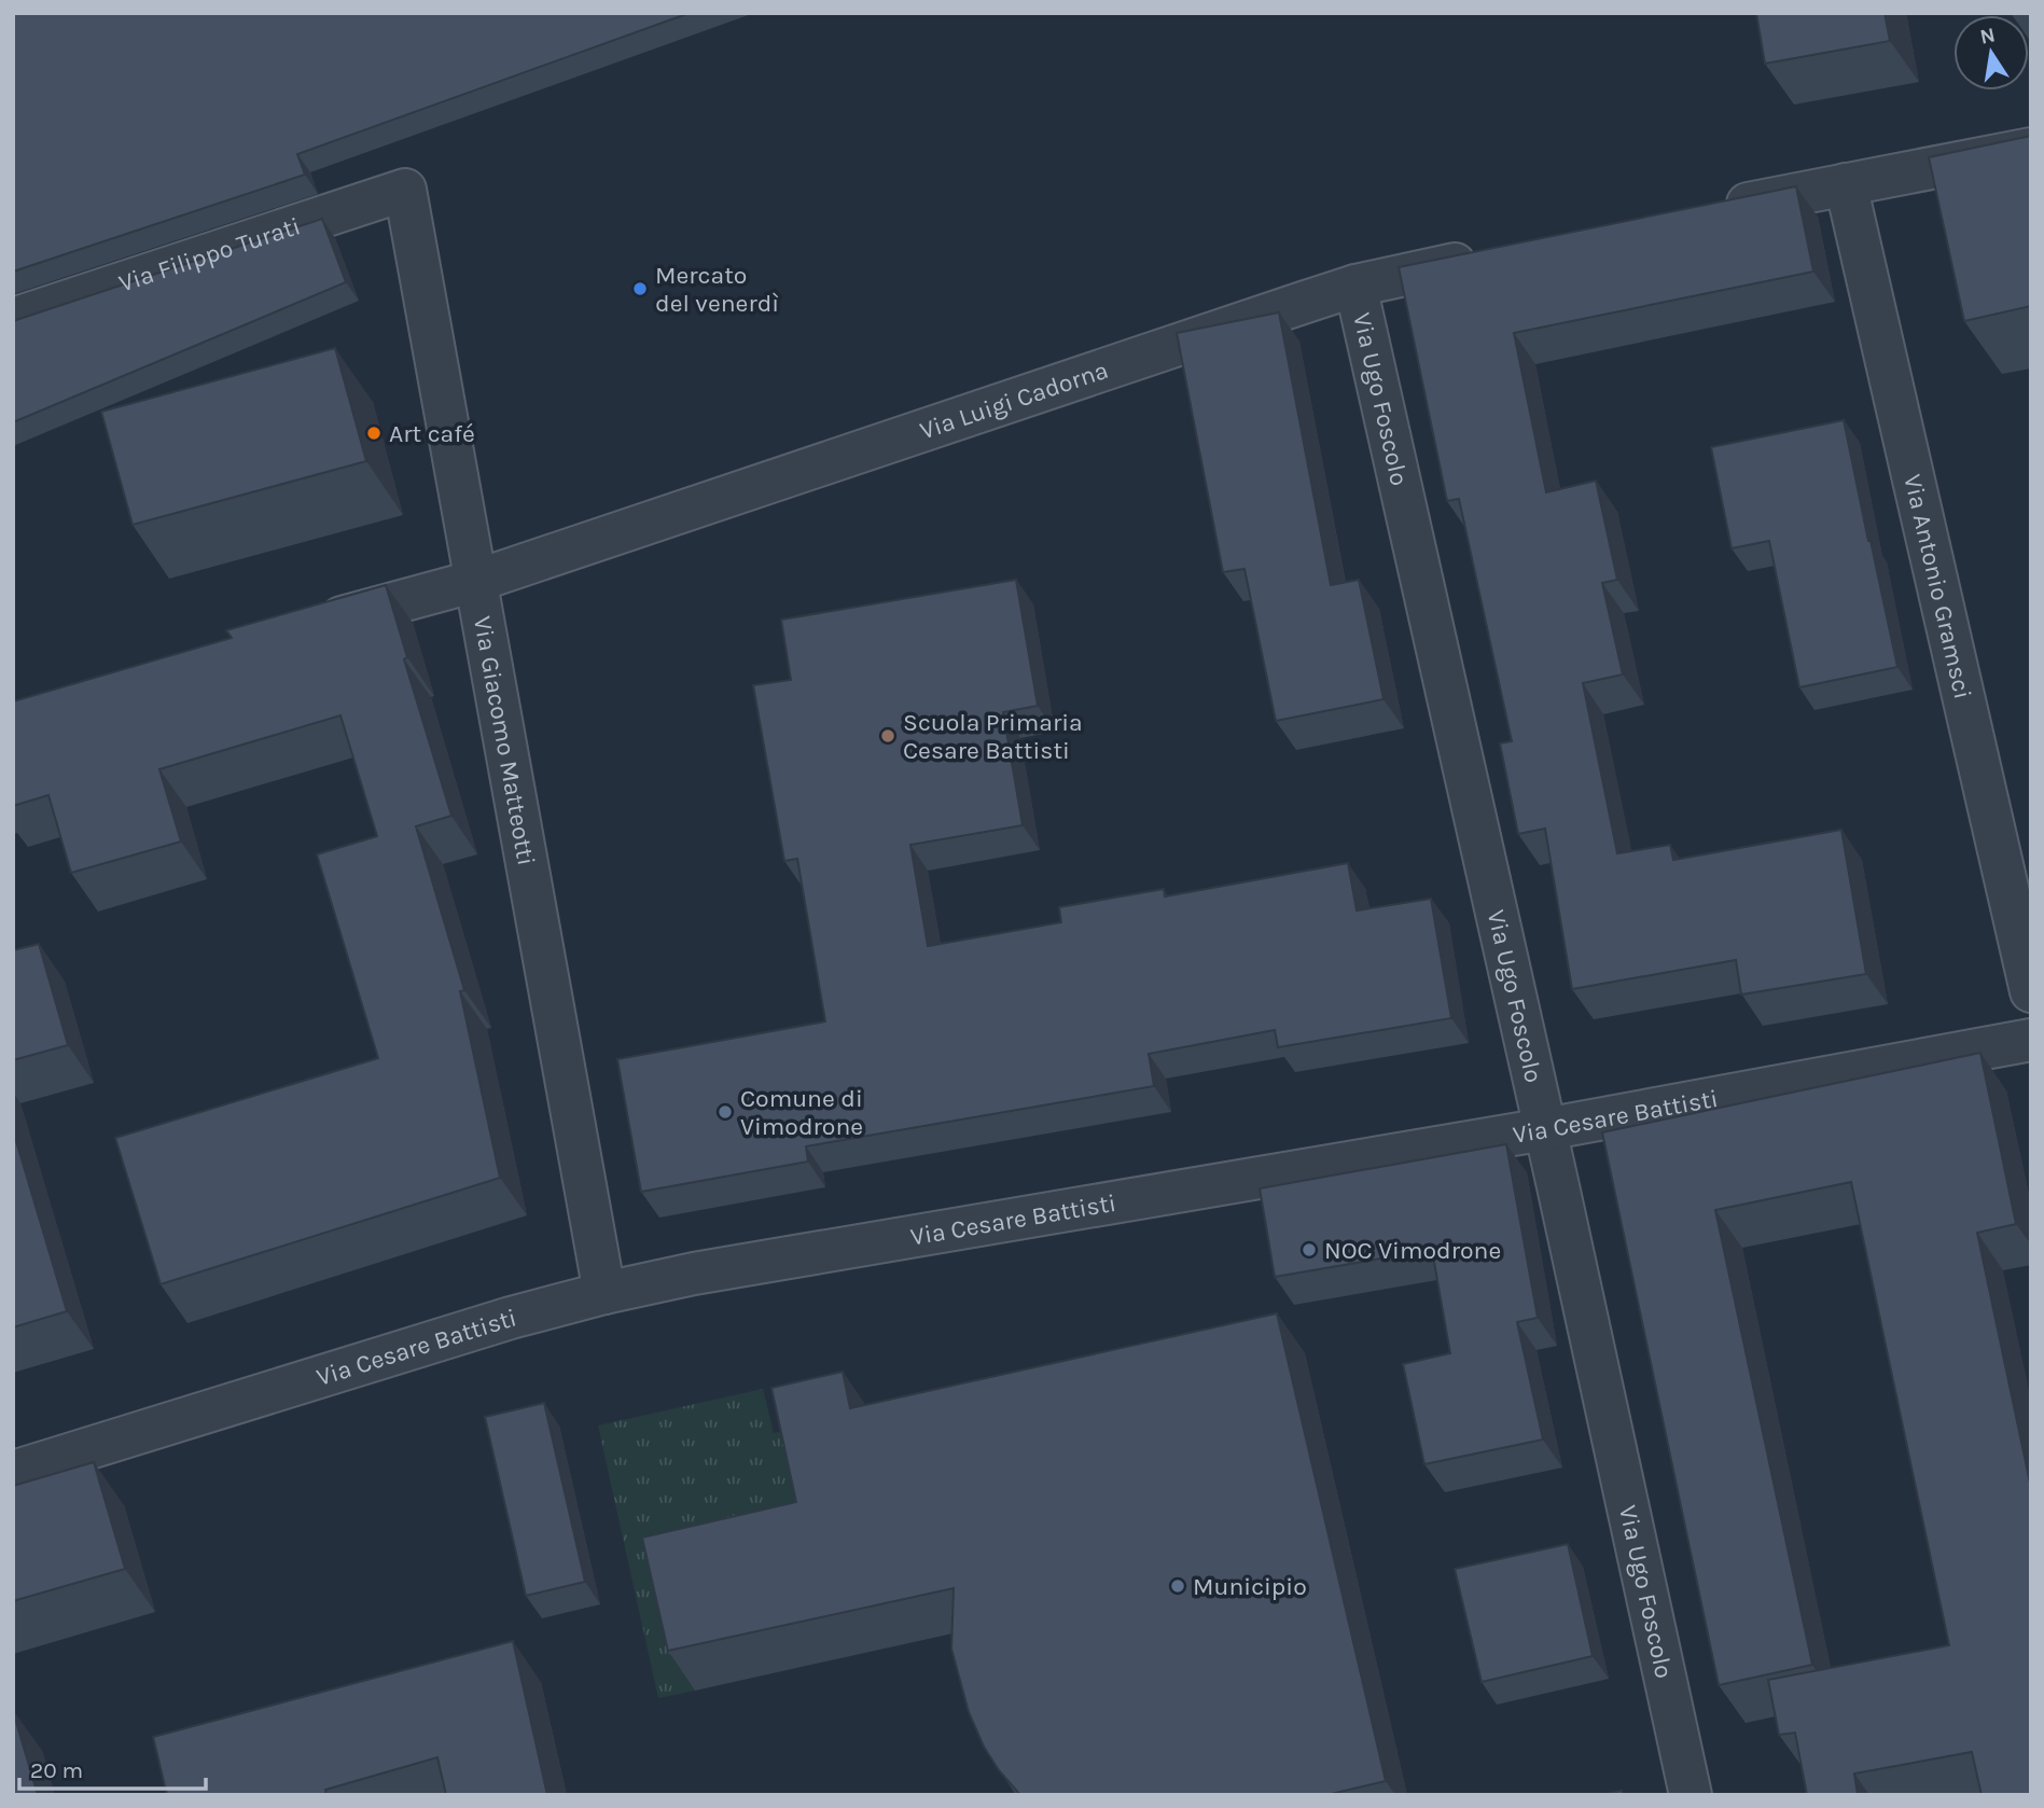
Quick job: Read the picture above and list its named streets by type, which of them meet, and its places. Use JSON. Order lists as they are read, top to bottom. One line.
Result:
{"streets":{"street":["Via Filippo Turati","Via Luigi Cadorna","Via Ugo Foscolo","Via Antonio Gramsci","Via Giacomo Matteotti","Via Cesare Battisti"]},"crossings":[["Via Filippo Turati","Via Giacomo Matteotti"],["Via Luigi Cadorna","Via Ugo Foscolo"],["Via Luigi Cadorna","Via Giacomo Matteotti"],["Via Ugo Foscolo","Via Cesare Battisti"],["Via Giacomo Matteotti","Via Cesare Battisti"]],"places":["Mercato del venerdì","Art café","Scuola Primaria Cesare Battisti","Comune di Vimodrone","NOC Vimodrone","Municipio"],"scale_bar":"20 m","north":"top"}
